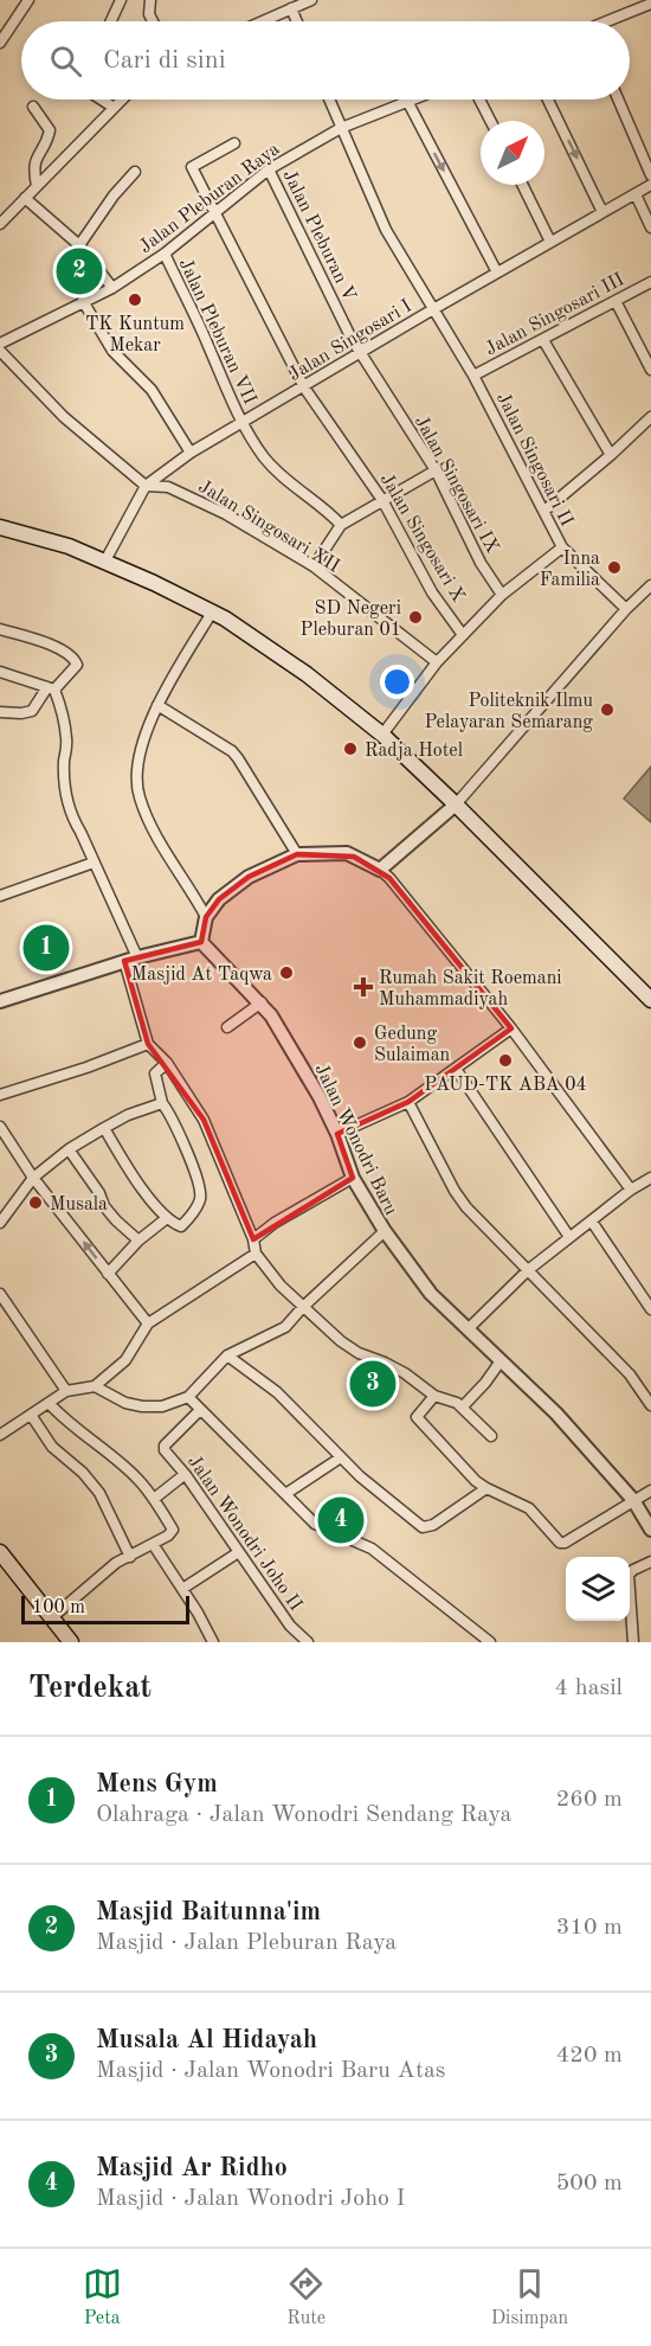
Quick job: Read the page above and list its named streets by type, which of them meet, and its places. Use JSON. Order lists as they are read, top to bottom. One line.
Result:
{"streets":{"street":["Jalan Pleburan Raya","Jalan Pleburan V","Jalan Singosari III","Jalan Pleburan VII","Jalan Singosari I","Jalan Singosari II","Jalan Singosari IX","Jalan Singosari XII","Jalan Singosari X","Jalan Wonodri Baru","Jalan Wonodri Joho II"]},"crossings":[["Jalan Pleburan Raya","Jalan Pleburan V"],["Jalan Pleburan Raya","Jalan Pleburan VII"],["Jalan Pleburan Raya","Jalan Singosari II"],["Jalan Pleburan Raya","Jalan Singosari X"],["Jalan Pleburan V","Jalan Singosari I"],["Jalan Pleburan V","Jalan Singosari IX"],["Jalan Singosari III","Jalan Singosari II"],["Jalan Pleburan VII","Jalan Singosari I"],["Jalan Singosari I","Jalan Singosari II"],["Jalan Singosari I","Jalan Singosari IX"],["Jalan Singosari I","Jalan Singosari XII"],["Jalan Singosari I","Jalan Singosari X"]],"places":{"other":["TK Kuntum Mekar","Inna Familia","SD Negeri Pleburan 01","Politeknik Ilmu Pelayaran Semarang","Radja Hotel","Masjid At Taqwa","Gedung Sulaiman","PAUD-TK ABA 04","Musala"],"health":["Rumah Sakit Roemani Muhammadiyah"]},"scale_bar":"100 m","north":"top right","page":{"search":"Cari di sini","pins":["2","1","3","4"],"scale":"100 m","heading":["Terdekat","4 hasil"],"list":[{"mark":"1","name":"Mens Gym","note":"Olahraga · Jalan Wonodri Sendang Raya","value":"260 m"},{"mark":"2","name":"Masjid Baitunna'im","note":"Masjid · Jalan Pleburan Raya","value":"310 m"},{"mark":"3","name":"Musala Al Hidayah","note":"Masjid · Jalan Wonodri Baru Atas","value":"420 m"},{"mark":"4","name":"Masjid Ar Ridho","note":"Masjid · Jalan Wonodri Joho I","value":"500 m"}],"nav":["Peta","Rute","Disimpan"]}}
